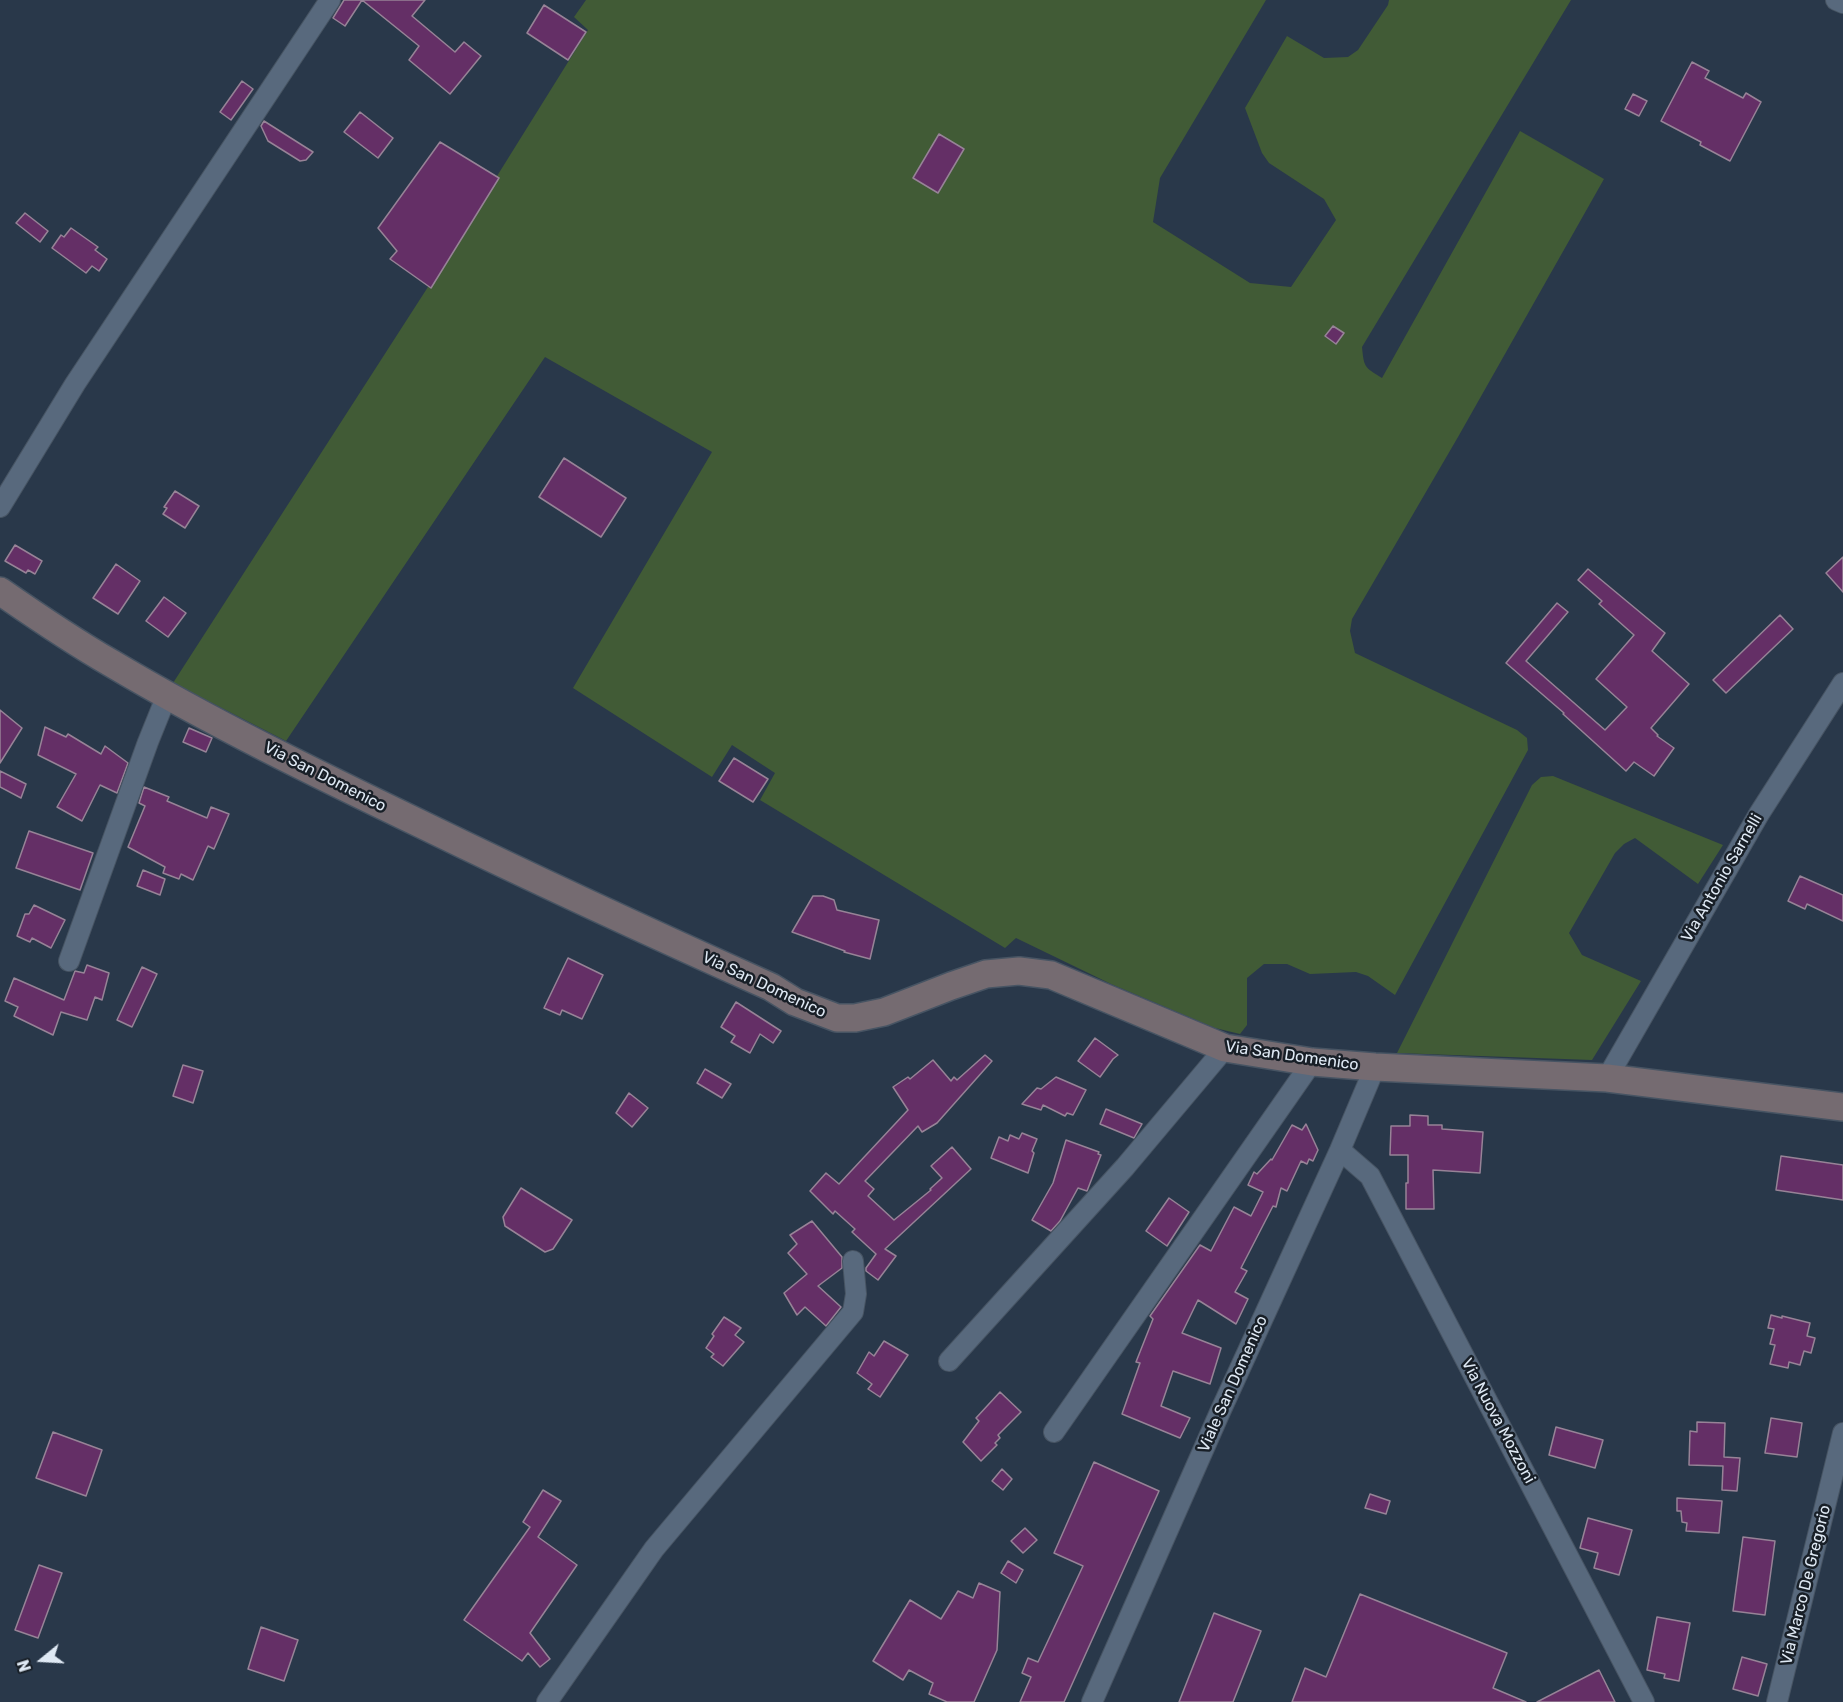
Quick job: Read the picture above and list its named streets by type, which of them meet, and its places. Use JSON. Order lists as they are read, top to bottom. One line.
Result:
{"streets":{"street":["Via San Domenico","Via Antonio Sarnelli","Viale San Domenico","Via Nuova Mozzoni","Via Marco De Gregorio"]},"crossings":[["Via San Domenico","Via Antonio Sarnelli"],["Via San Domenico","Viale San Domenico"],["Viale San Domenico","Via Nuova Mozzoni"]],"north":"left"}
